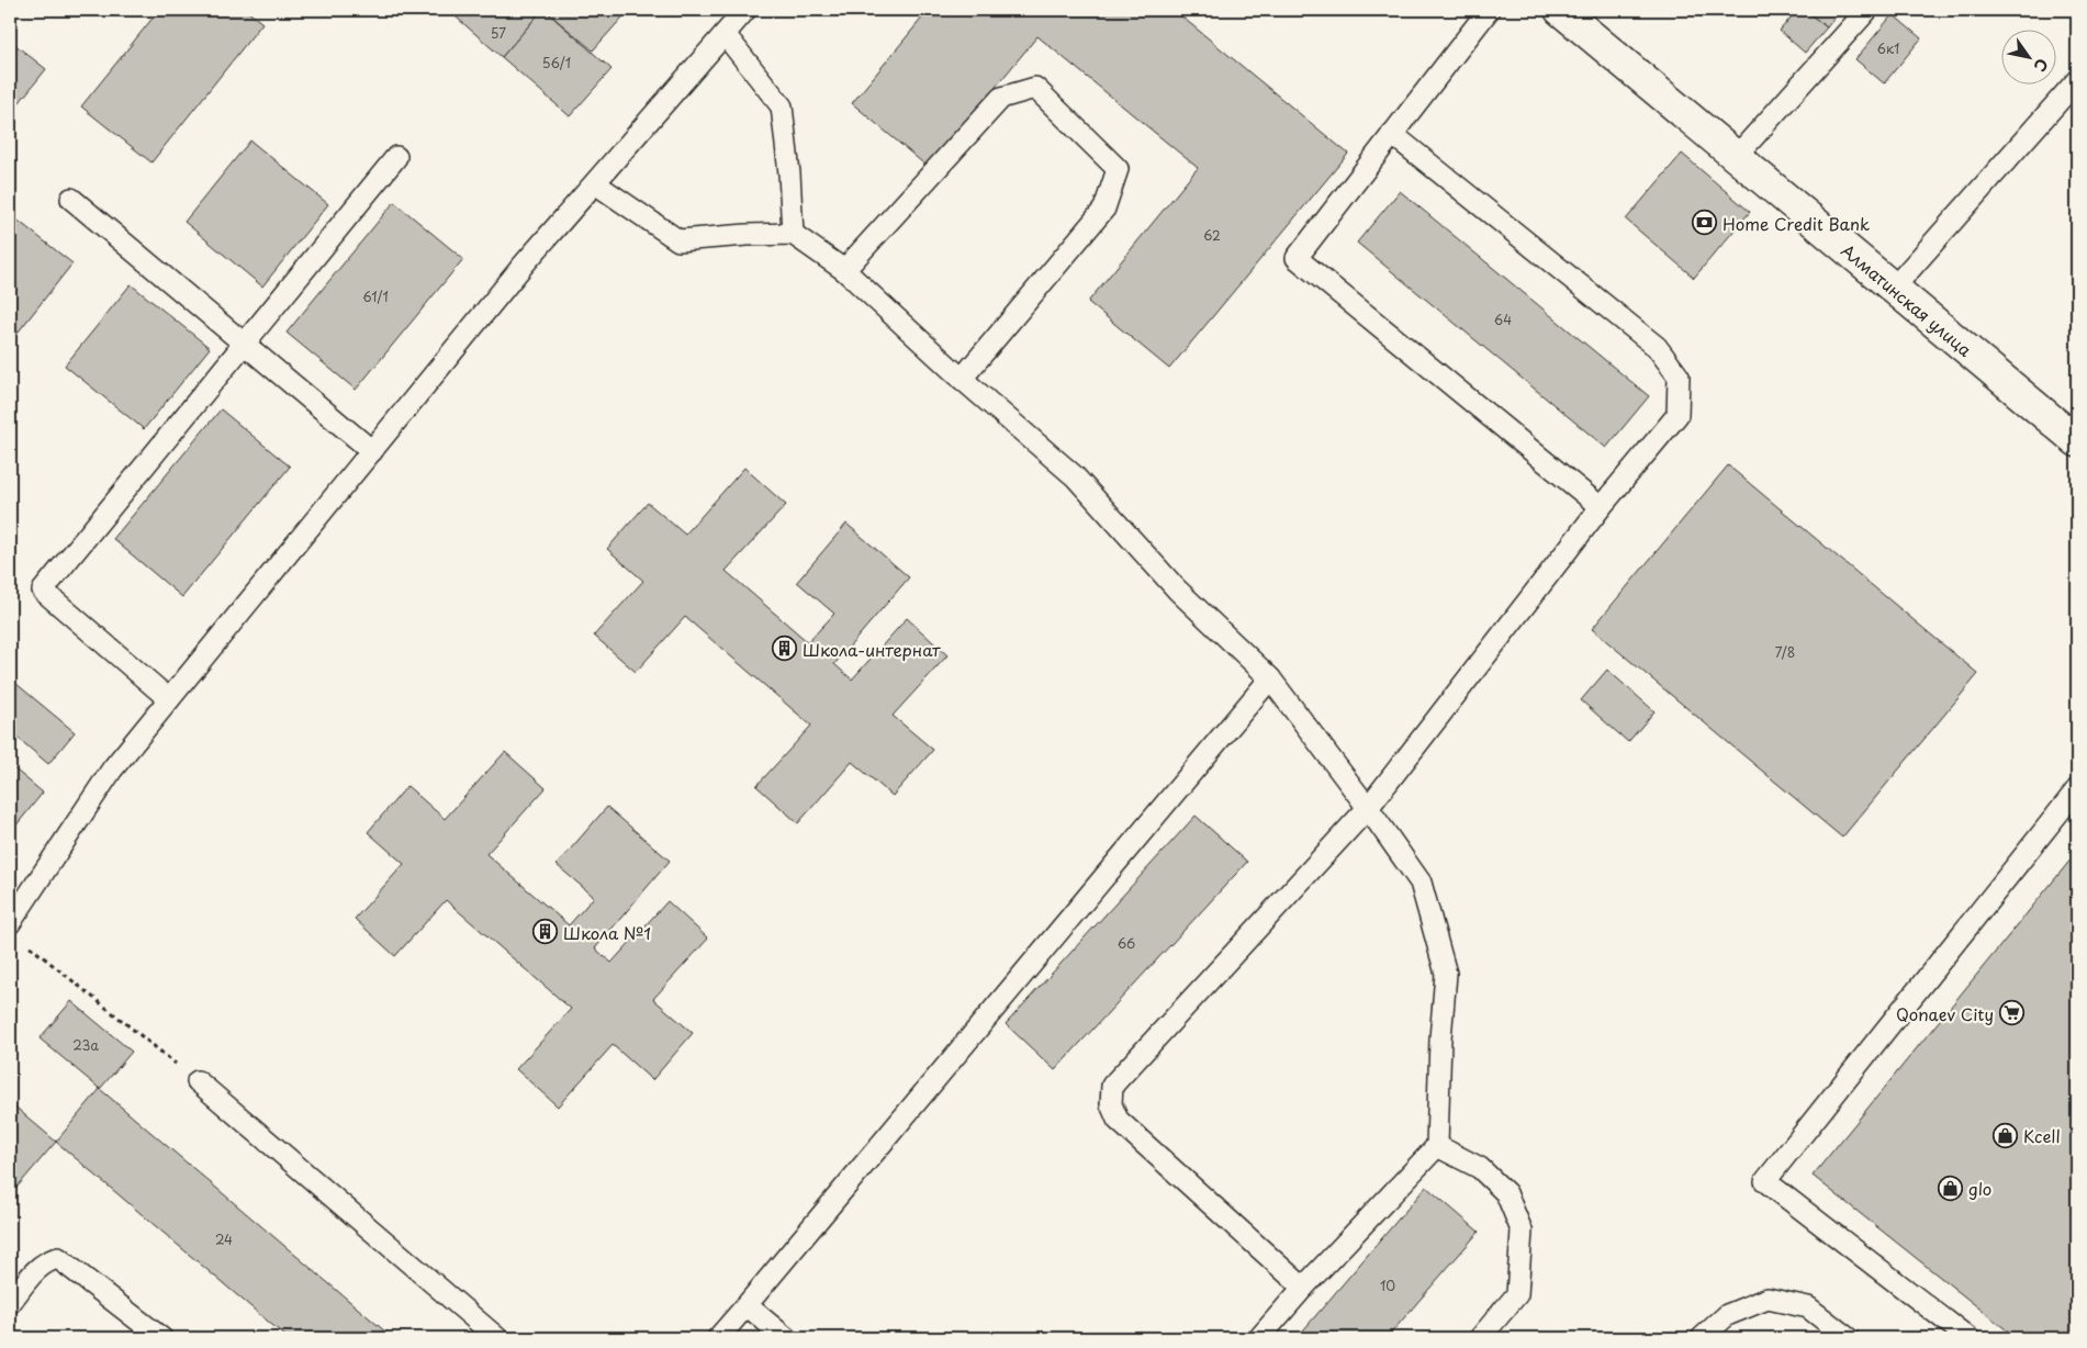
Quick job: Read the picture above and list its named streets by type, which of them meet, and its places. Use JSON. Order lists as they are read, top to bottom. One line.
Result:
{"streets":{"street":["Алматинская улица"]},"places":{"bank":["Home Credit Bank"],"building":["Школа-интернат","Школа №1"],"supermarket":["Qonaev City"],"shop":["Kcell","glo"]},"house_numbers":["57","6к1","56/1","62","61/1","64","7/8","66","23а","24","10"],"north":"bottom right"}
